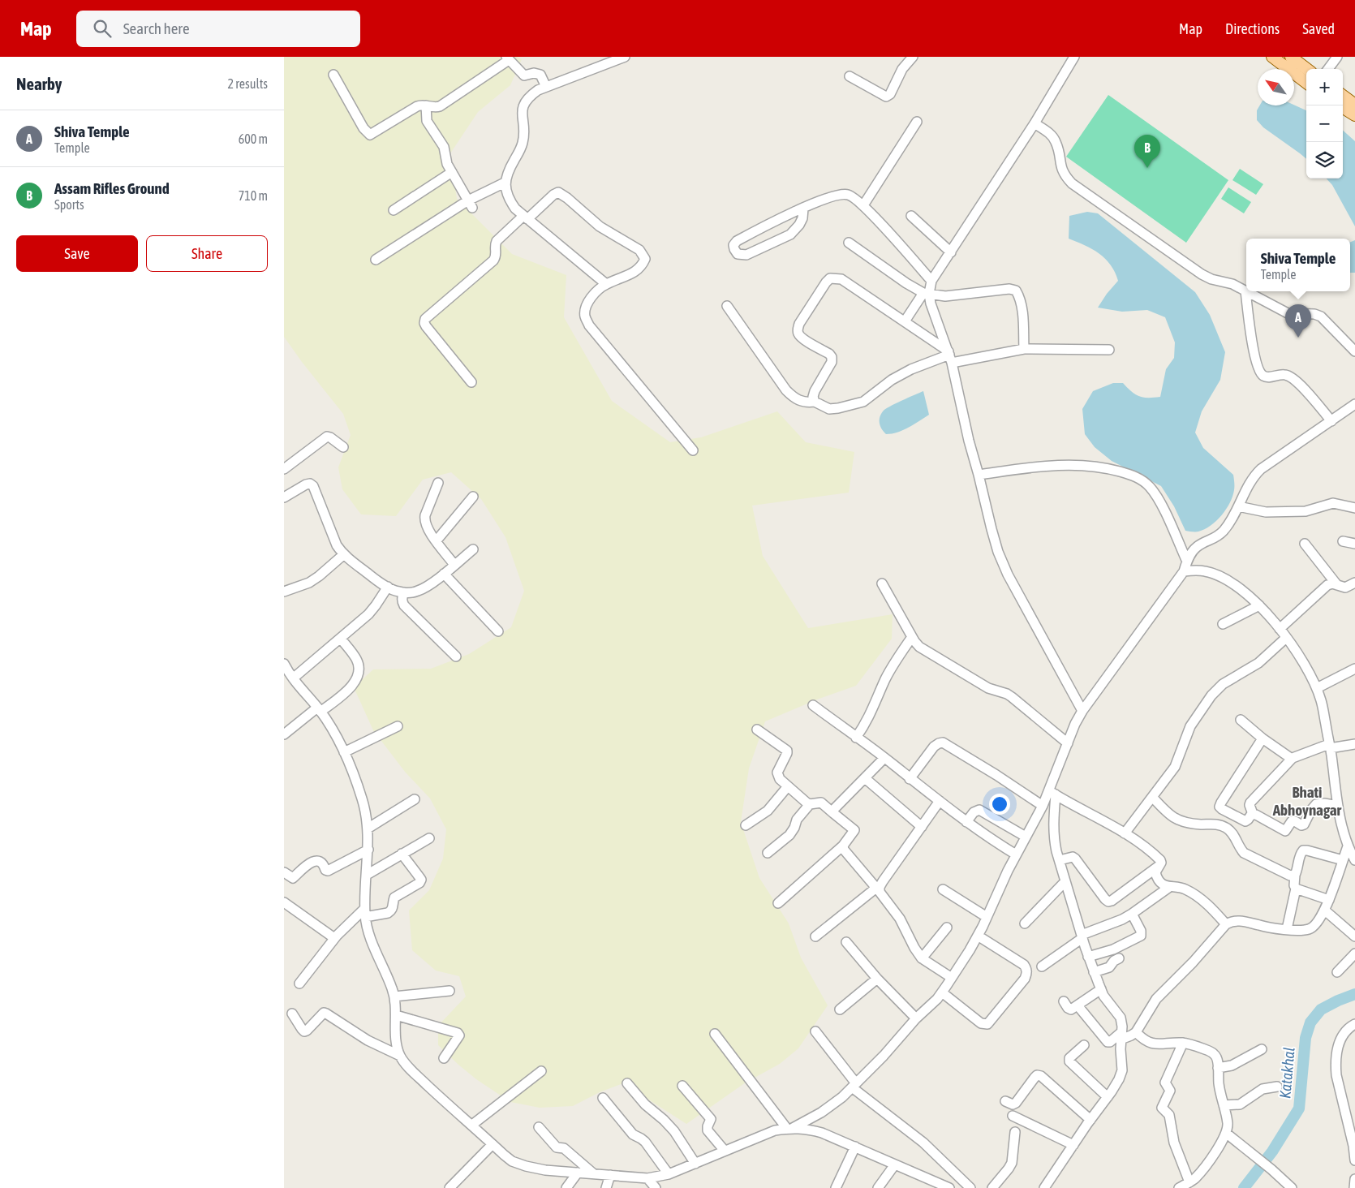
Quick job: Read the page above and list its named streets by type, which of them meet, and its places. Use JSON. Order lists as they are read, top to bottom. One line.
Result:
{"districts":["Bhati Abhoynagar"],"water":["Katakhal"],"north":"top left","page":{"header":"Map","search":"Search here","nav":["Map","Directions","Saved"],"heading":["Nearby","2 results"],"map_buttons":["+","−"],"list":[{"mark":"A","name":"Shiva Temple","note":"Temple","value":"600 m"},{"mark":"B","name":"Assam Rifles Ground","note":"Sports","value":"710 m"}],"pins":["B","A"],"buttons":["Save","Share"],"popup":["Shiva Temple","Temple"]}}
